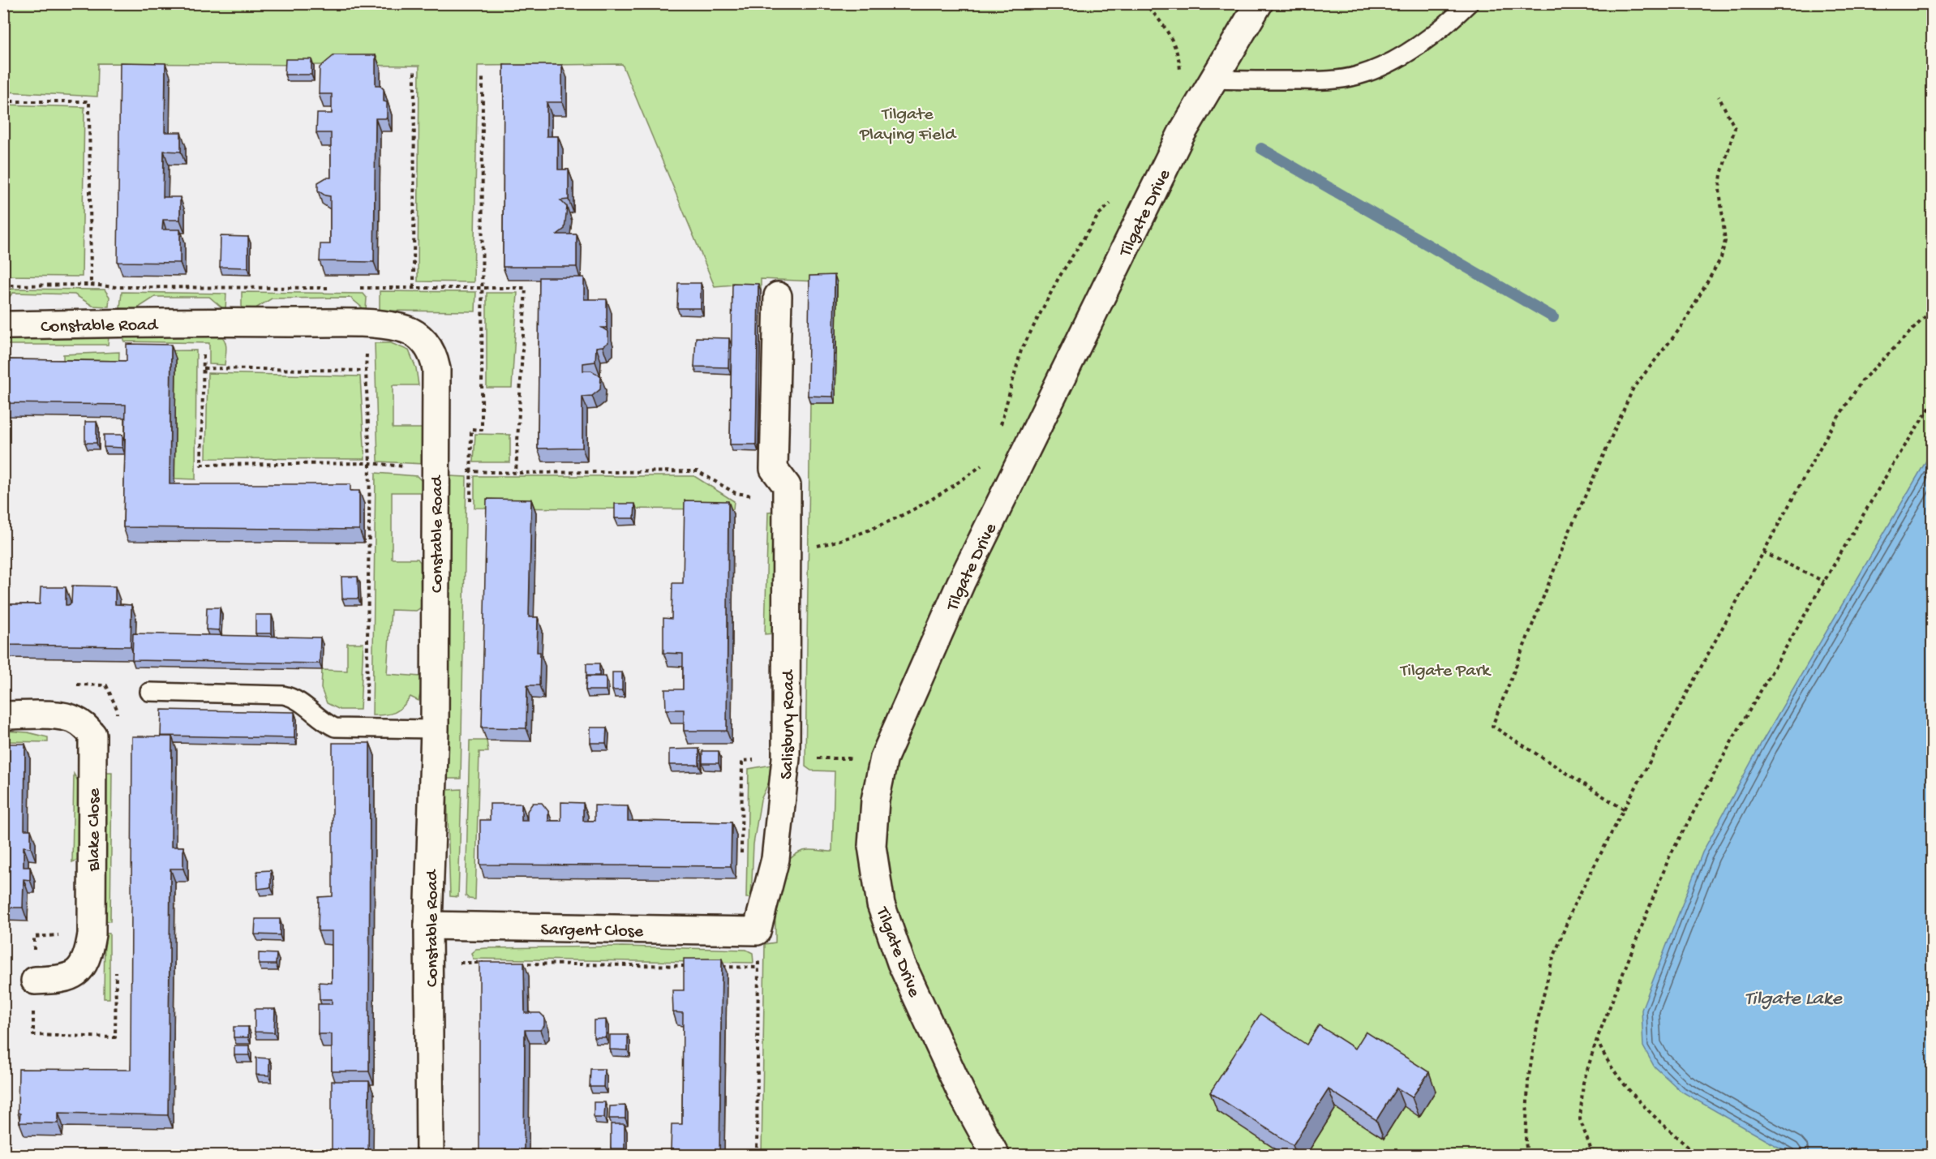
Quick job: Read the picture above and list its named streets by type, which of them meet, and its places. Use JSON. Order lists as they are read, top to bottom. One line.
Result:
{"streets":{"street":["Tilgate Drive","Constable Road","Salisbury Road","Blake Close","Sargent Close"]},"crossings":[["Constable Road","Sargent Close"],["Salisbury Road","Sargent Close"]],"water":["Tilgate Lake"],"parks":["Tilgate Playing Field","Tilgate Park"]}
